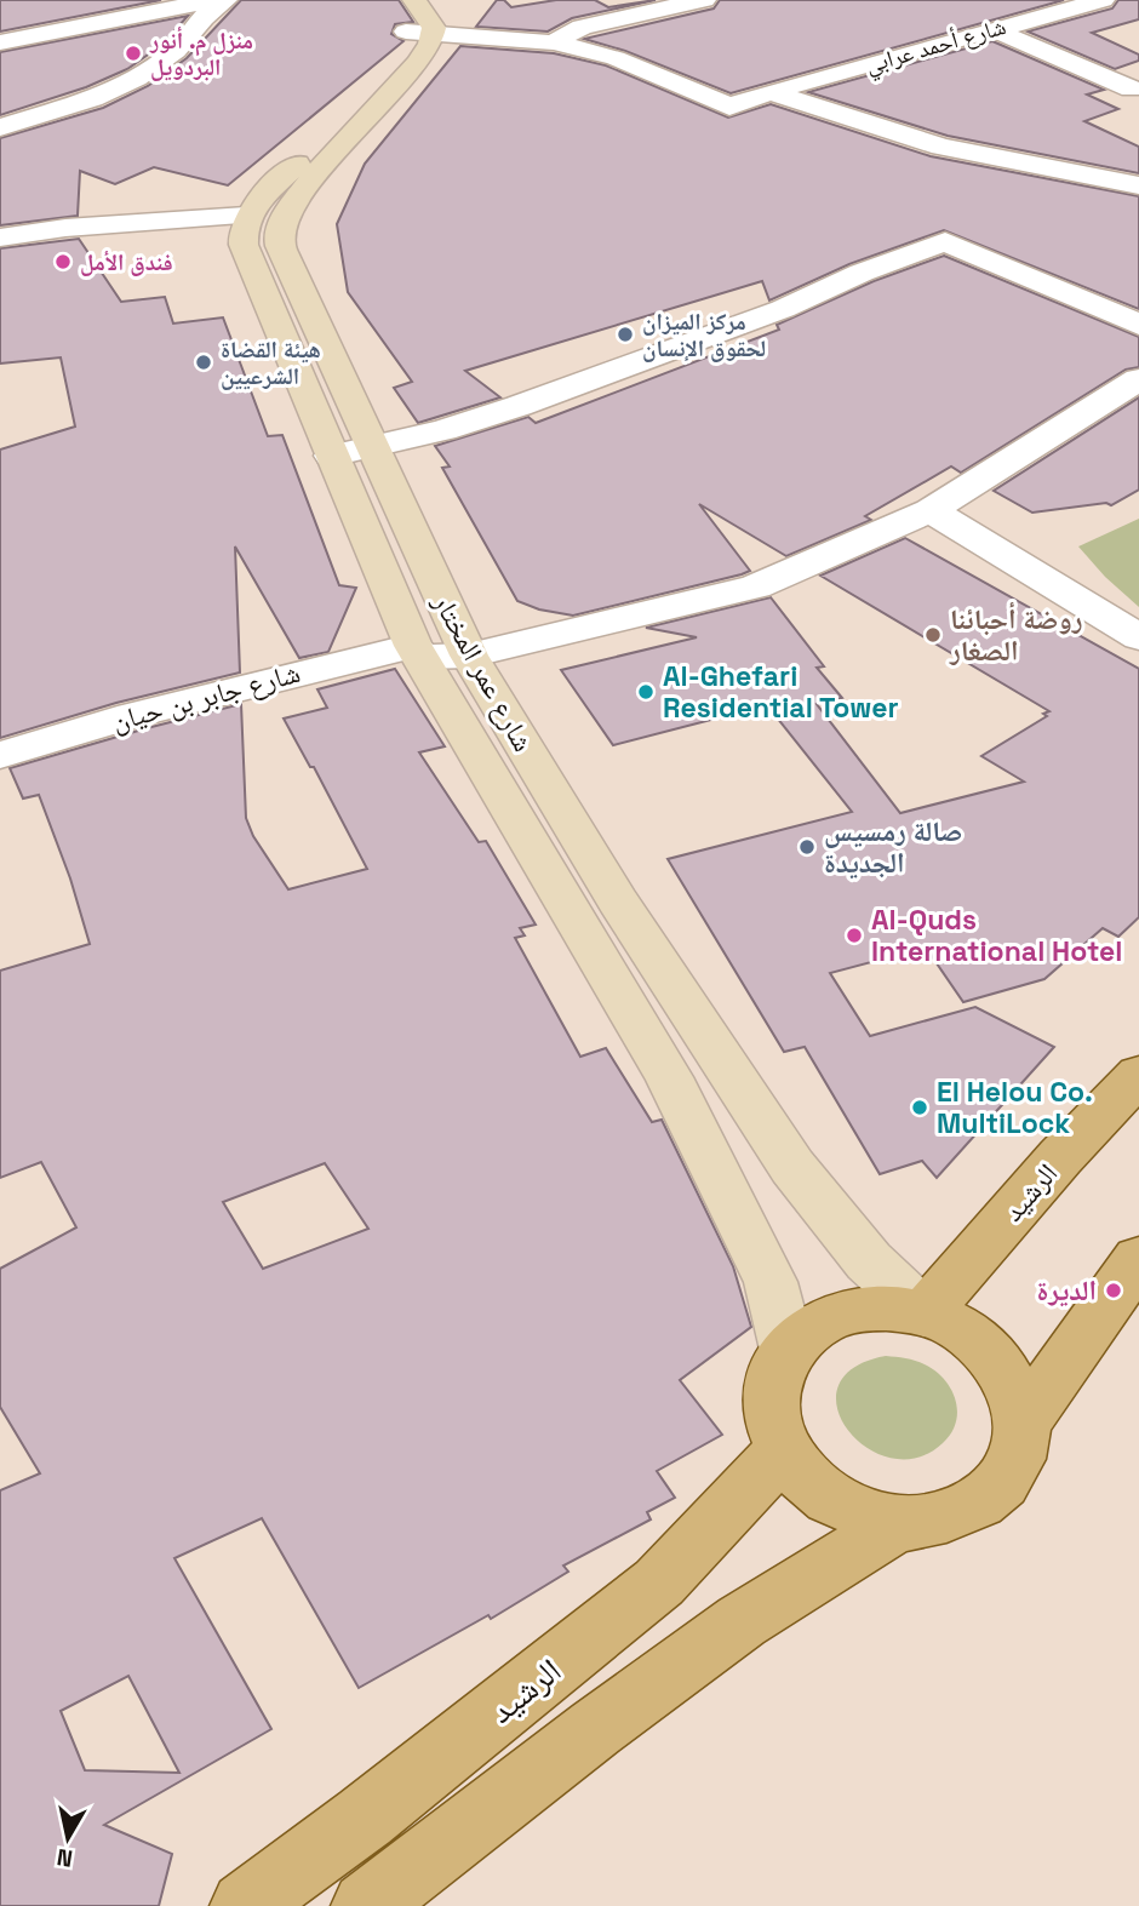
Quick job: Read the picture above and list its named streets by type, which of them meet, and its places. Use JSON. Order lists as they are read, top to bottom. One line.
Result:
{"streets":{"main road":["شارع عمر المختار","الرشيد"],"street":["شارع أحمد عرابي","شارع جابر بن حيان"]},"crossings":[["شارع أحمد عرابي","شارع عمر المختار"],["شارع عمر المختار","شارع جابر بن حيان"],["شارع عمر المختار","الرشيد"]],"places":["منزل م. أنور البردويل","فندق الأمل","مركز الميزان لحقوق الإنسان","هيئة القضاة الشرعيين","روضة أحبائنا الصغار","Al-Ghefari Residential Tower","صالة رمسيس الجديدة","Al-Quds International Hotel","El Helou Co. MultiLock","الديرة"],"north":"bottom"}
